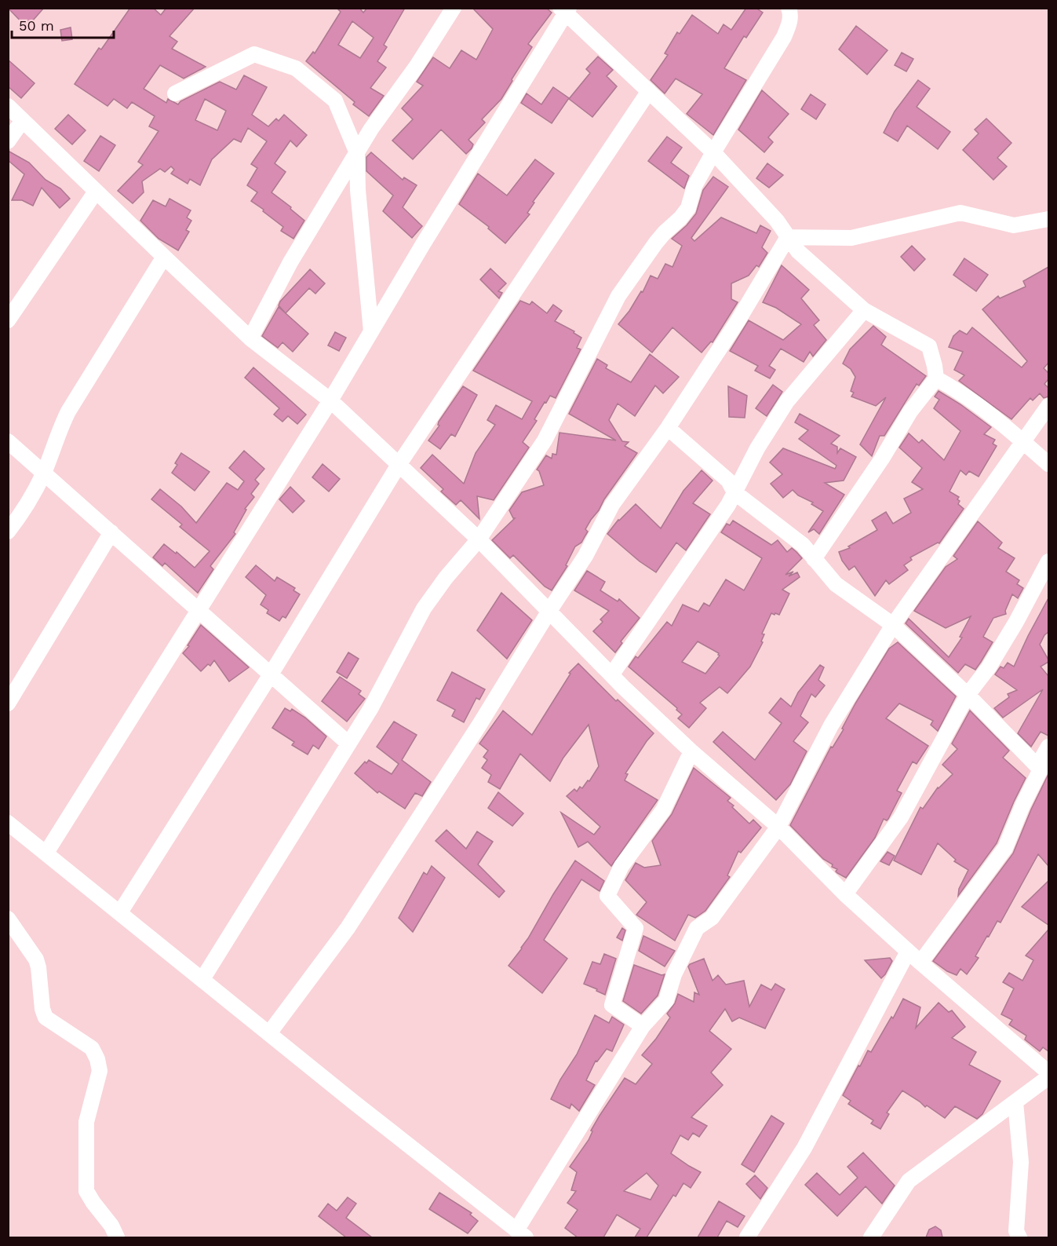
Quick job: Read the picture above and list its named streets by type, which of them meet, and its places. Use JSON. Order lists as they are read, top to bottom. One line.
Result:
{"scale_bar":"50 m"}
